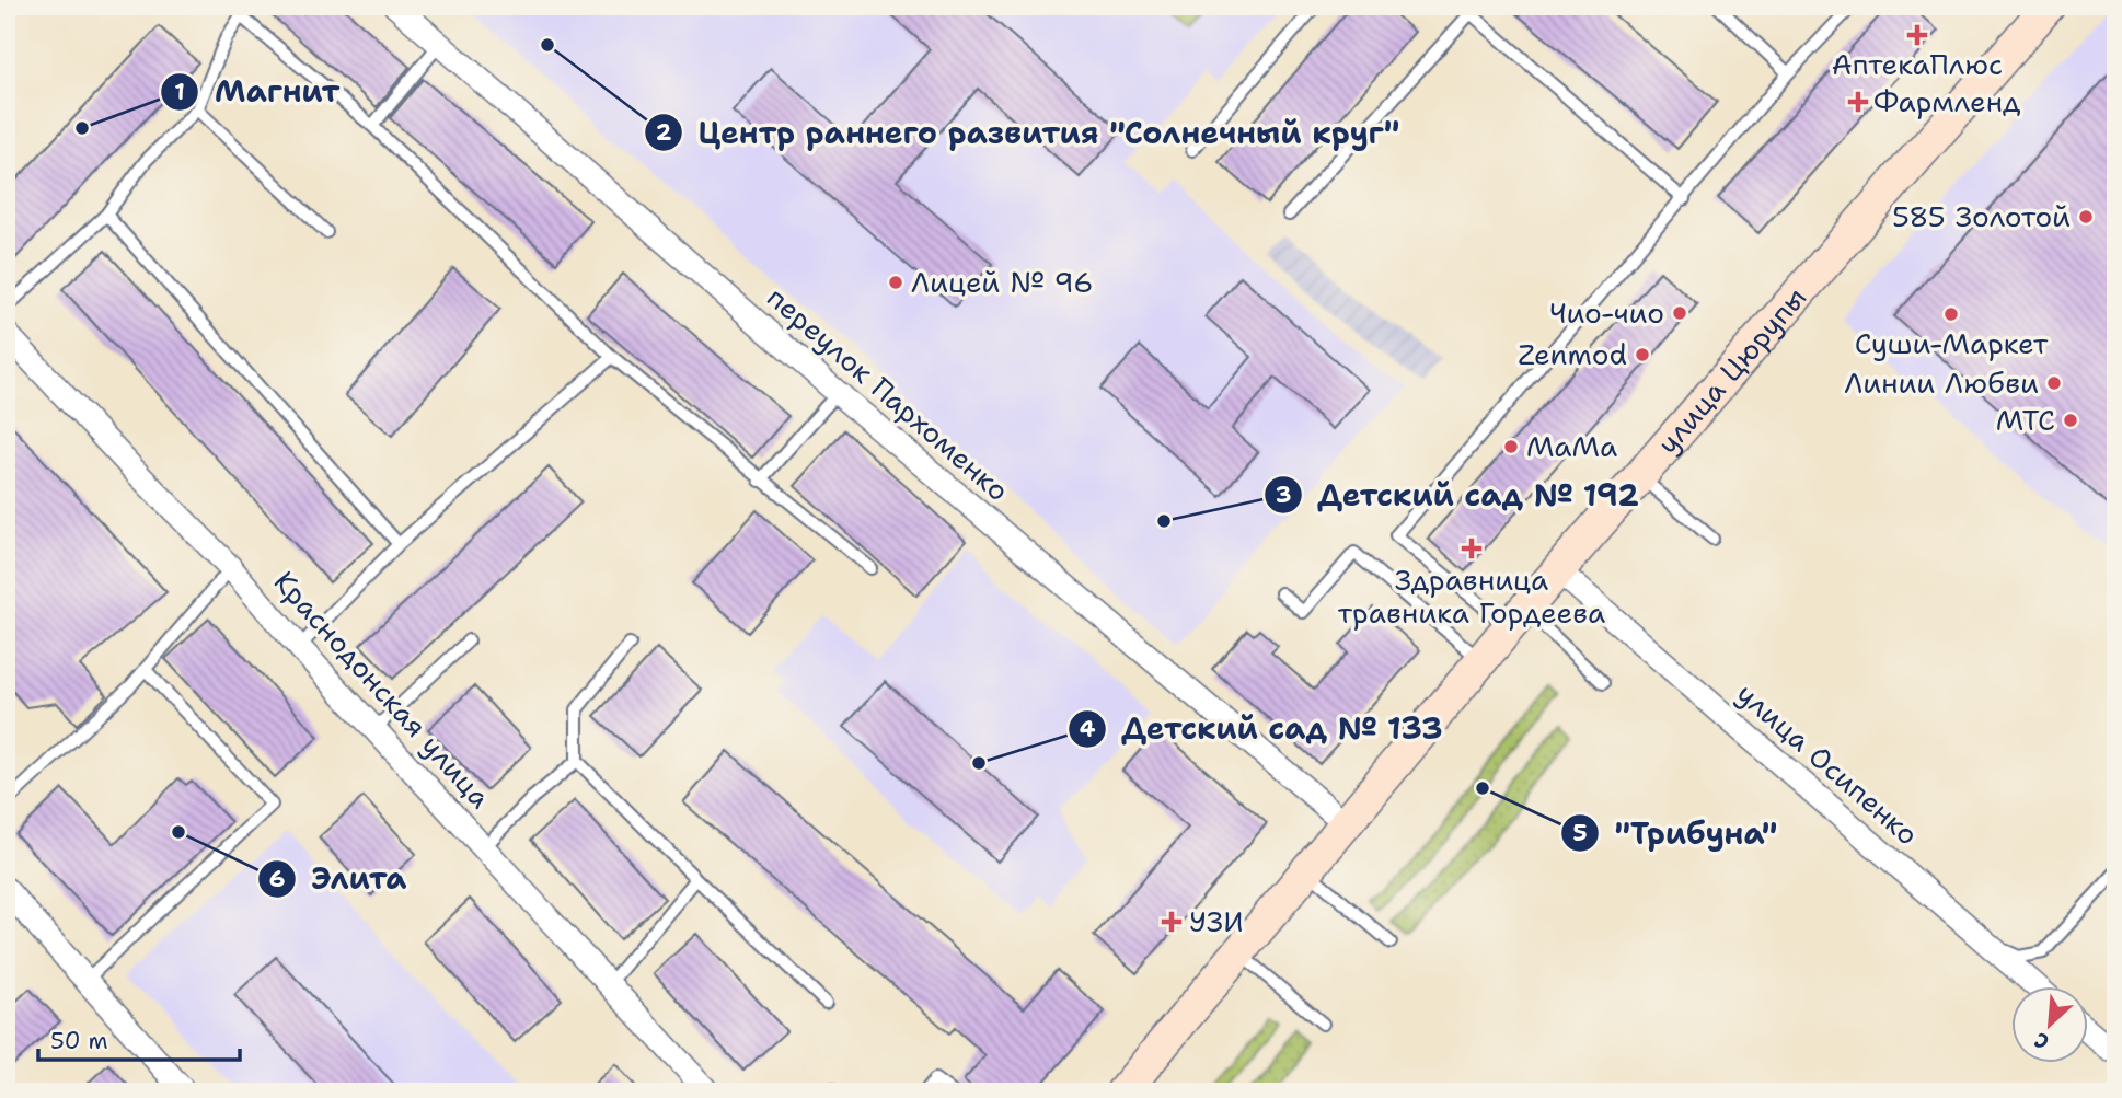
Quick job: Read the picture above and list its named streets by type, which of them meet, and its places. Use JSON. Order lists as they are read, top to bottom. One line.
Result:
{"streets":{"main road":["улица Цюрупы"],"street":["переулок Пархоменко","Краснодонская улица","улица Осипенко"]},"crossings":[["улица Цюрупы","переулок Пархоменко"],["улица Цюрупы","улица Осипенко"]],"places":{"health":["АптекаПлюс","Фармленд","Здравница травника Гордеева","УЗИ"],"other":["Центр раннего развития \"Солнечный круг\"","Магнит","585 Золотой","Лицей № 96","Чио-чио","Суши-Маркет","Zenmod","Линии Любви","МТС","МаМа","Детский сад № 192","Детский сад № 133","\"Трибуна\"","Элита"]},"scale_bar":"50 m","north":"bottom left"}
